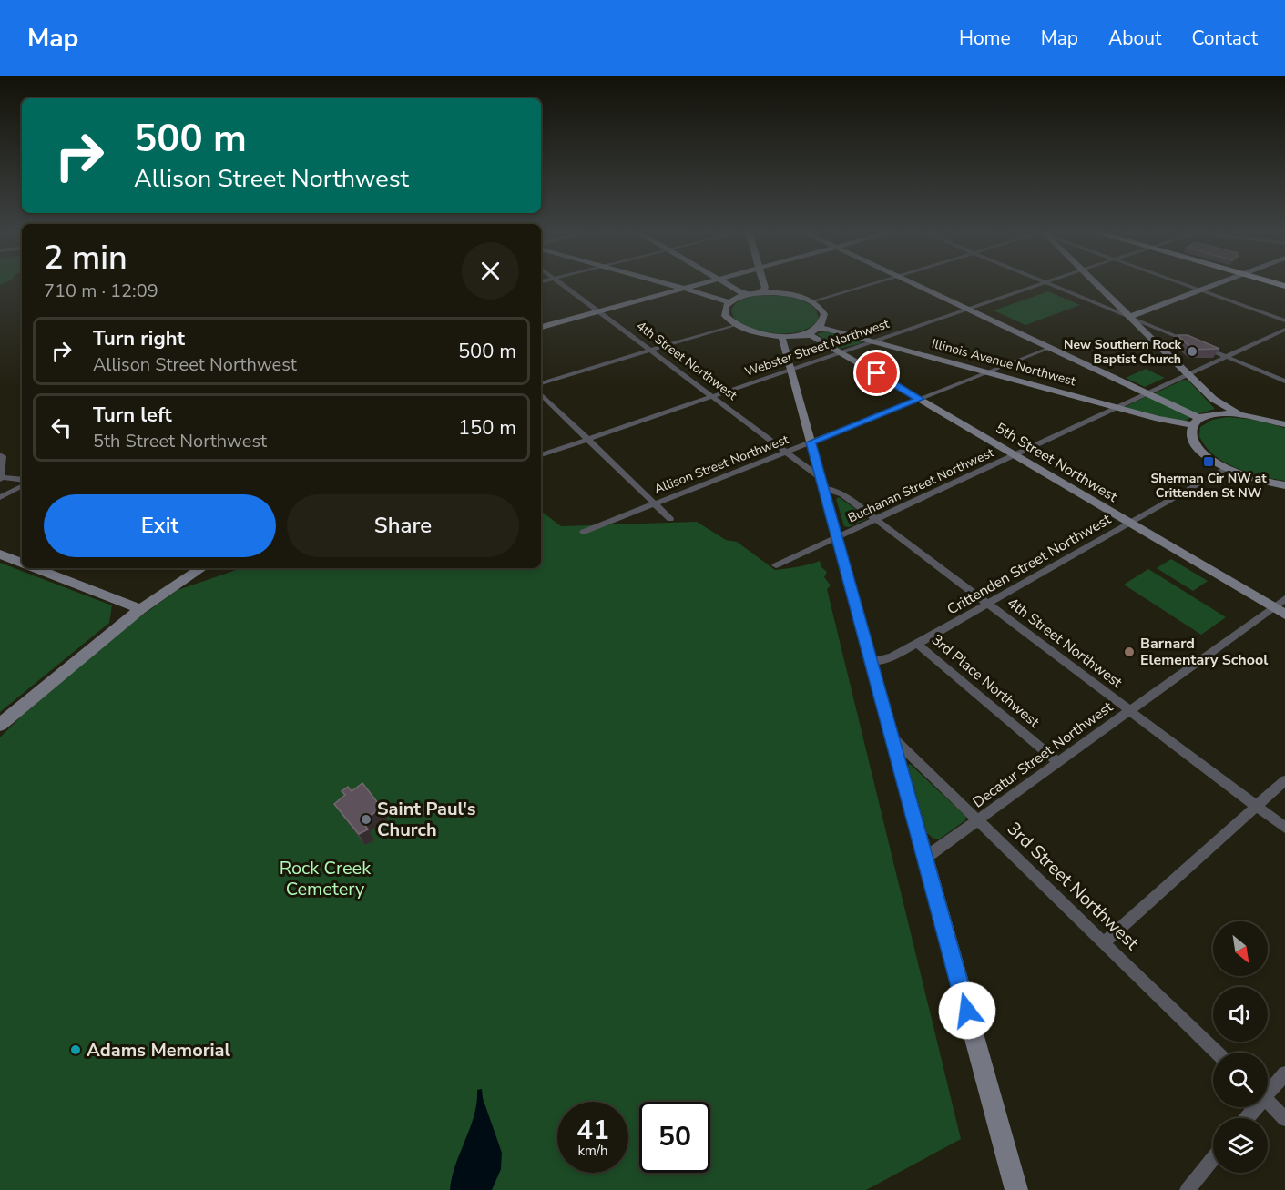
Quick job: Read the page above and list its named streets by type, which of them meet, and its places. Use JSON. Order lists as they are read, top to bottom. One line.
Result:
{"streets":{"street":["Webster Street Northwest","4th Street Northwest","Illinois Avenue Northwest","5th Street Northwest","Allison Street Northwest","Buchanan Street Northwest","Crittenden Street Northwest","3rd Place Northwest","Decatur Street Northwest","3rd Street Northwest"]},"crossings":[["Webster Street Northwest","4th Street Northwest"],["Webster Street Northwest","Illinois Avenue Northwest"],["Webster Street Northwest","5th Street Northwest"],["4th Street Northwest","Allison Street Northwest"],["4th Street Northwest","Buchanan Street Northwest"],["4th Street Northwest","Crittenden Street Northwest"],["4th Street Northwest","Decatur Street Northwest"],["Illinois Avenue Northwest","5th Street Northwest"],["Illinois Avenue Northwest","Allison Street Northwest"],["Illinois Avenue Northwest","Buchanan Street Northwest"],["5th Street Northwest","Allison Street Northwest"],["5th Street Northwest","Buchanan Street Northwest"],["5th Street Northwest","Crittenden Street Northwest"],["5th Street Northwest","Decatur Street Northwest"],["Crittenden Street Northwest","3rd Place Northwest"],["3rd Place Northwest","Decatur Street Northwest"],["Decatur Street Northwest","3rd Street Northwest"]],"parks":["Rock Creek Cemetery"],"places":{"other":["New Southern Rock Baptist Church","Barnard Elementary School","Saint Paul's Church","Adams Memorial"],"transit":["Sherman Cir NW at Crittenden St NW"]},"north":"bottom right","page":{"header":"Map","nav":["Home","Map","About","Contact"],"turn":["500 m","Allison Street Northwest"],"heading":["2 min","710 m · 12:09"],"list":[{"name":"Turn right","note":"Allison Street Northwest","value":"500 m"},{"name":"Turn left","note":"5th Street Northwest","value":"150 m"}],"buttons":["Exit","Share"],"speed":"41 km/h","limit":"50"}}
